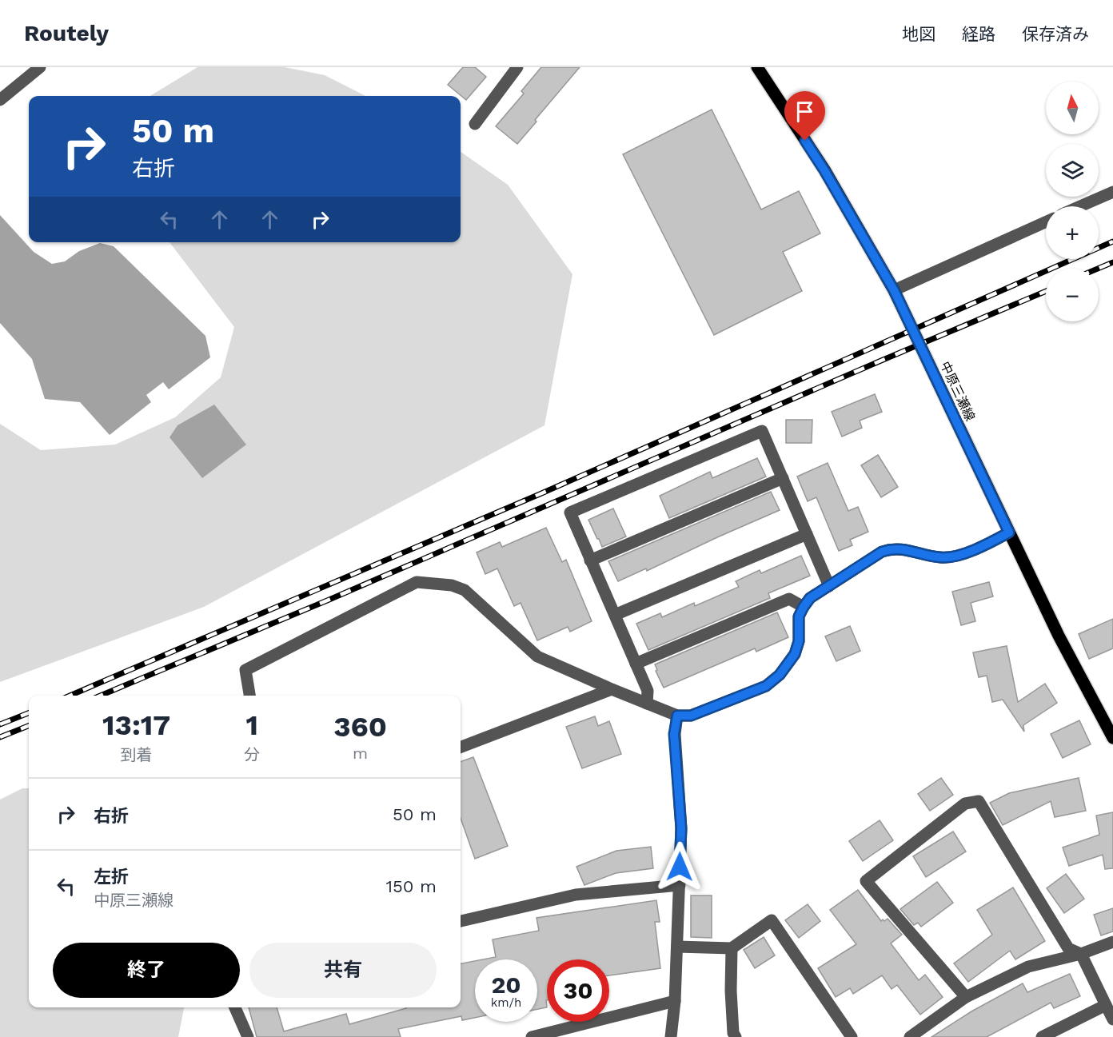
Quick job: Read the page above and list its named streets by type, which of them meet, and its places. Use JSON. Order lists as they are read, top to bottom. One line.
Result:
{"streets":{"main road":["中原三瀬線"]},"north":"top","page":{"header":"Routely","nav":["地図","経路","保存済み"],"map_buttons":["+","−"],"turn":["50 m","右折"],"eta":["13:17","到着","1","分","360","m"],"list":[{"name":"右折","value":"50 m"},{"name":"左折","note":"中原三瀬線","value":"150 m"}],"buttons":["終了","共有"],"speed":"20 km/h","limit":"30"}}
